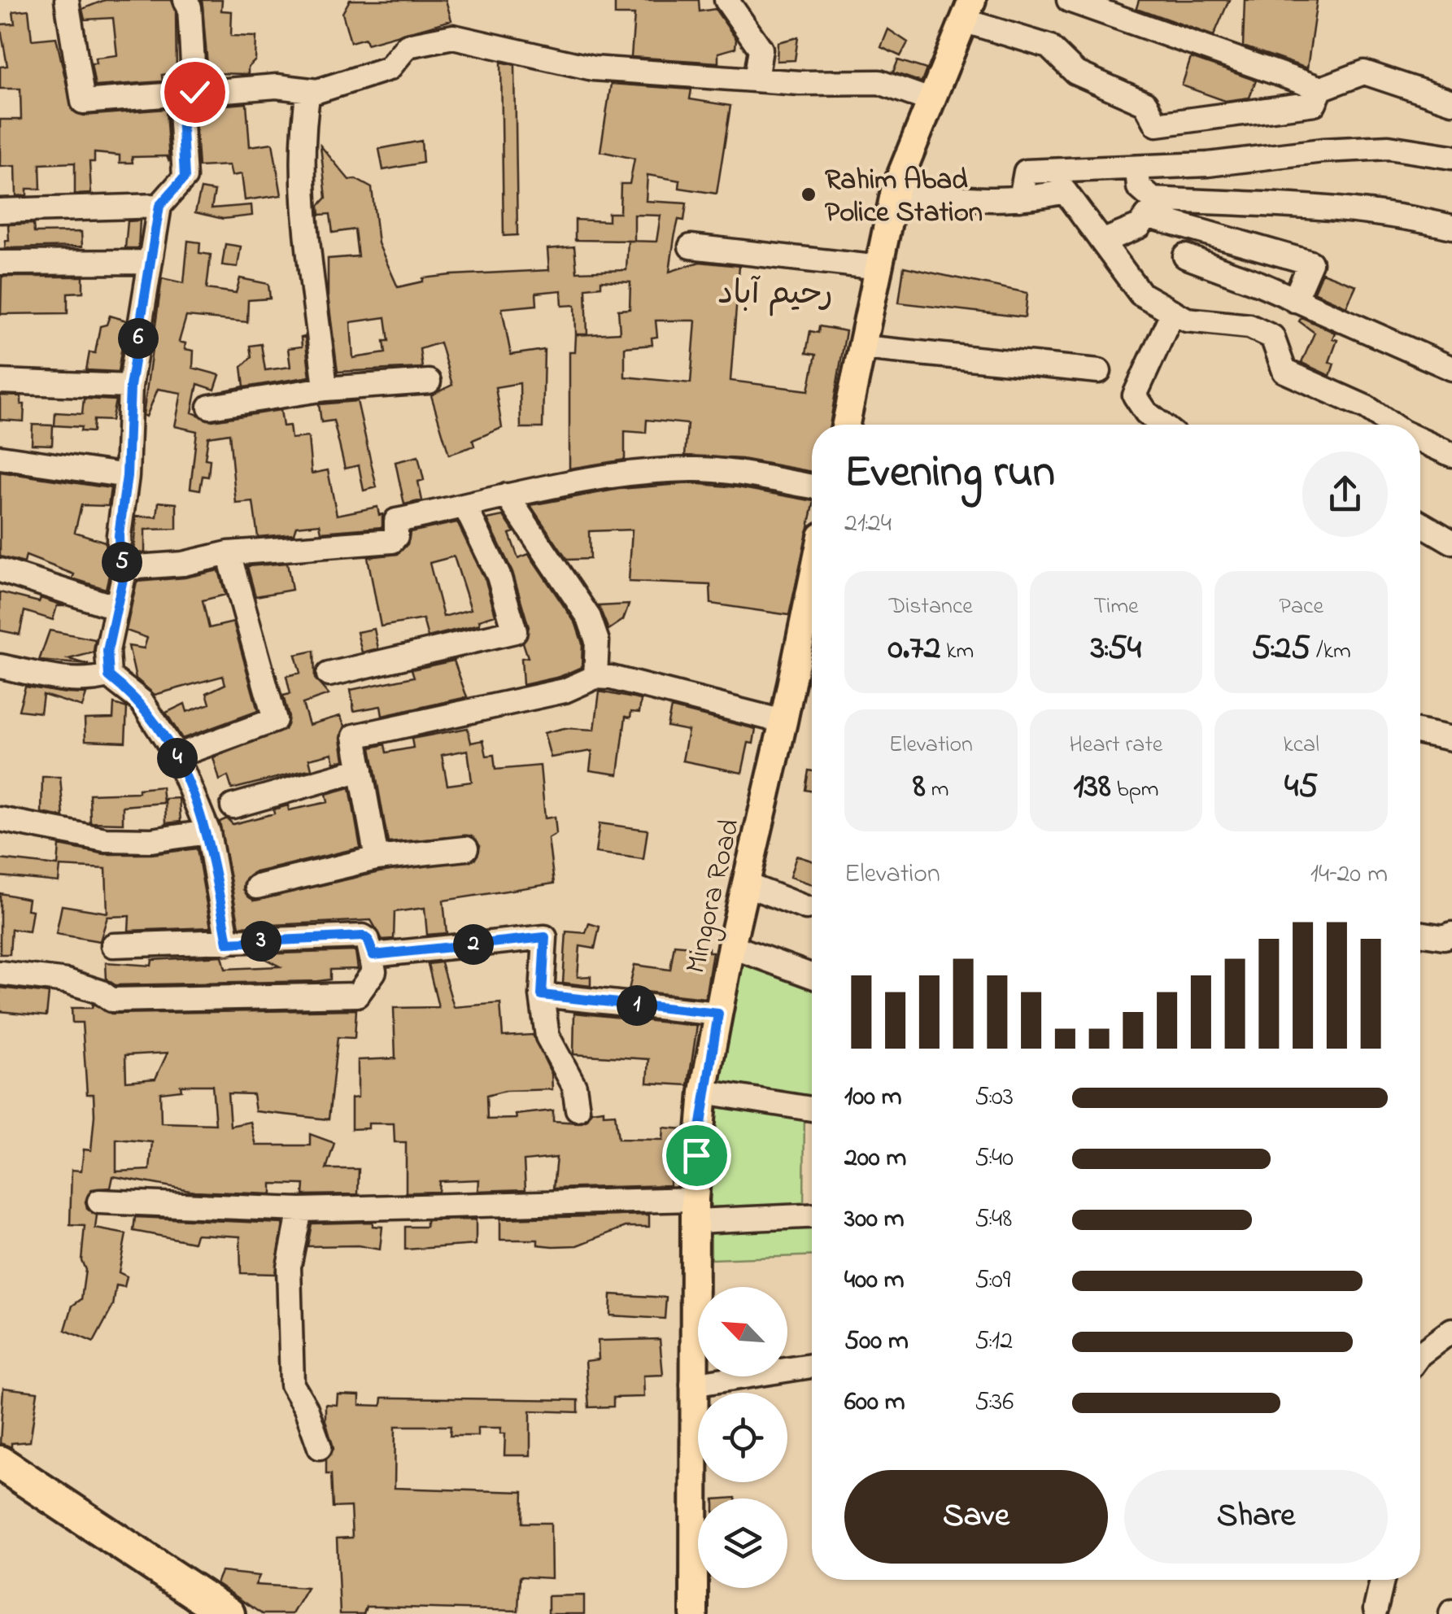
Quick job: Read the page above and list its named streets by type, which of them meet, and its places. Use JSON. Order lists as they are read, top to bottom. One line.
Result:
{"streets":{"main road":["Mingora Road"]},"districts":["رحیم آباد"],"places":["Rahim Abad Police Station"],"north":"top left","page":{"pins":["6","5","4","3","2","1"],"heading":["Evening run","21:24"],"stats":[["Distance","0.72 km"],["Time","3:54"],["Pace","5:25 /km"],["Elevation","8 m"],["Heart rate","138 bpm"],["kcal","45"]],"chart":["Elevation","14–20 m"],"list":[{"name":"100 m","note":"5:03"},{"name":"200 m","note":"5:40"},{"name":"300 m","note":"5:48"},{"name":"400 m","note":"5:09"},{"name":"500 m","note":"5:12"},{"name":"600 m","note":"5:36"}],"buttons":["Save","Share"]}}
